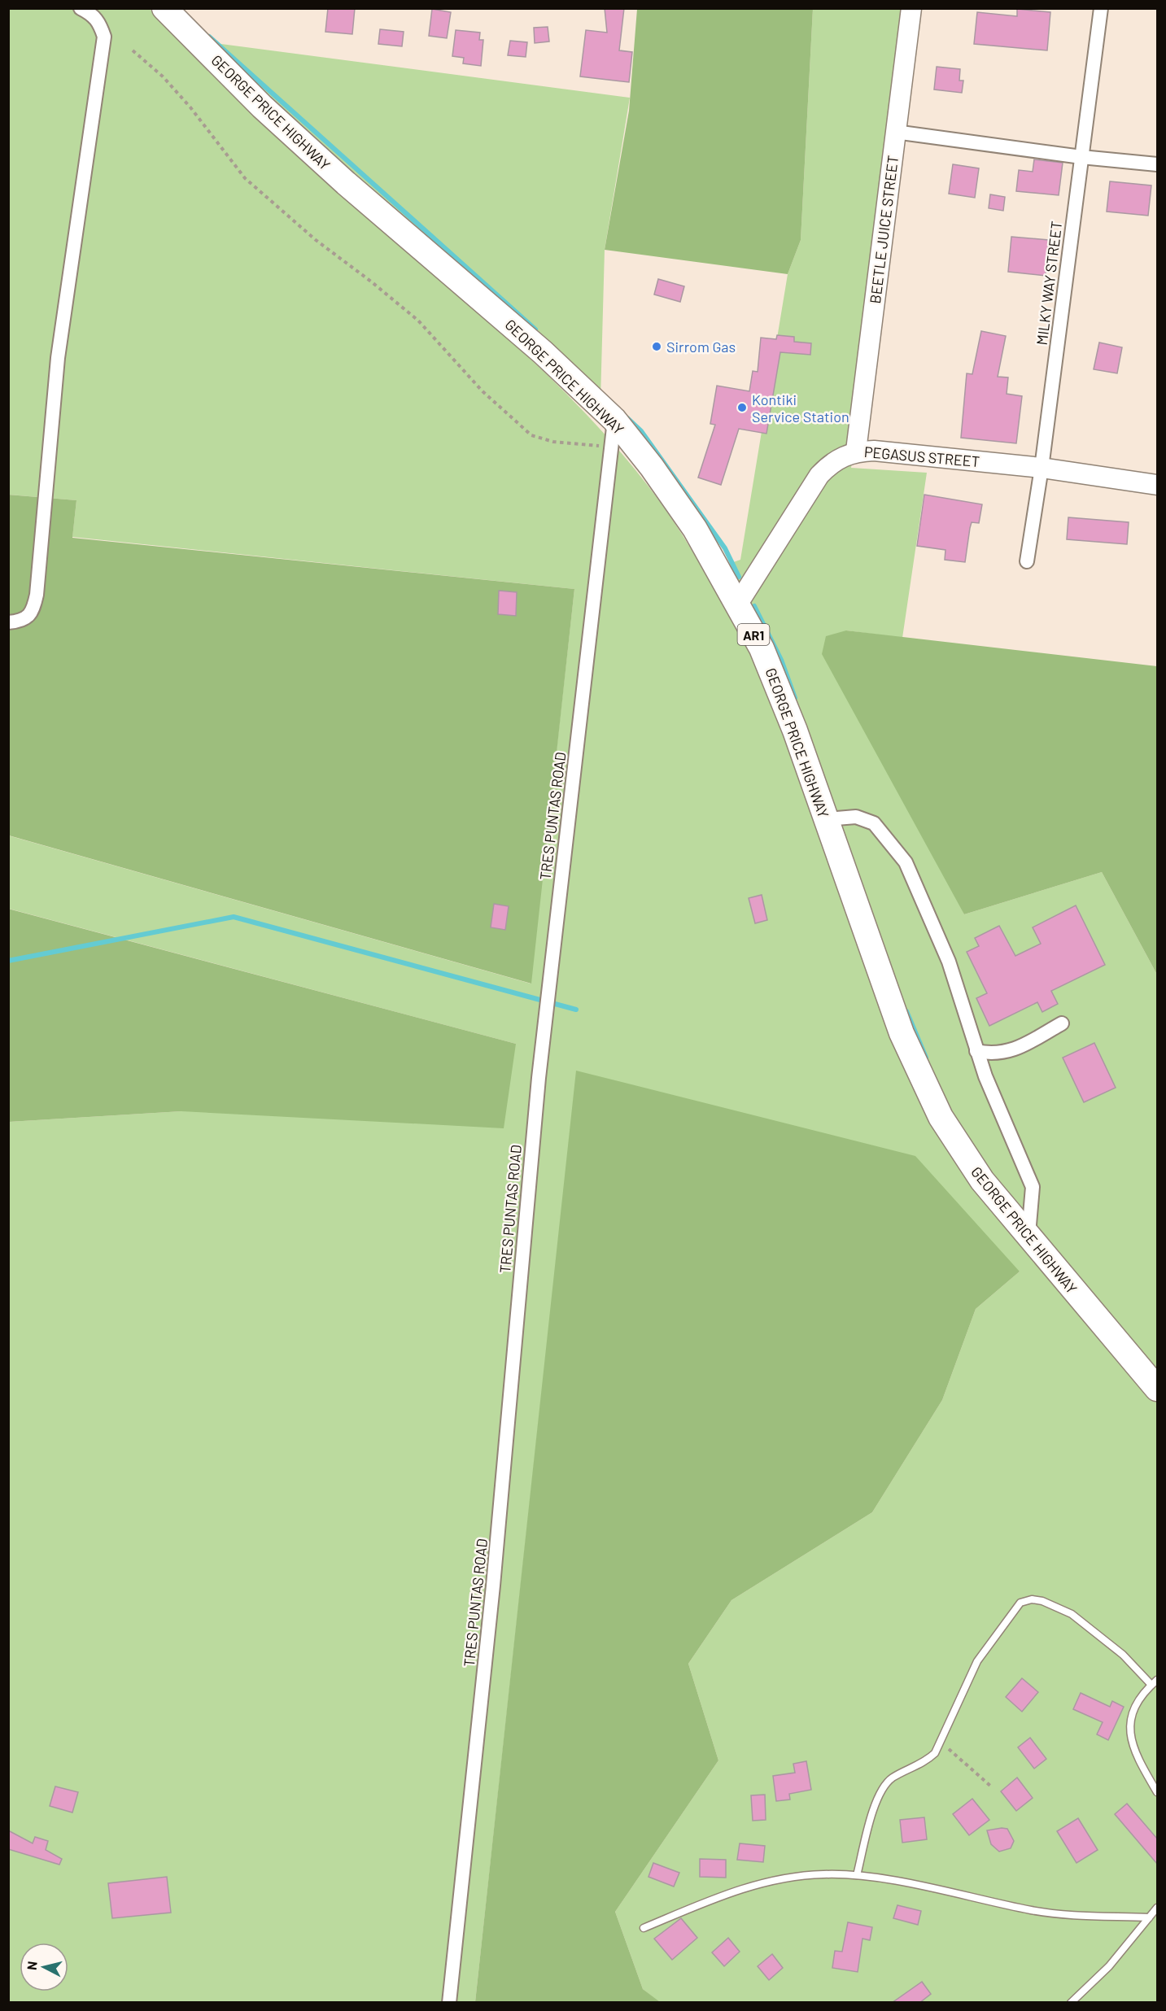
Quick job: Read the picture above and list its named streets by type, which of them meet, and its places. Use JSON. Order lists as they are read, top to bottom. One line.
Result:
{"streets":{"highway":["GEORGE PRICE HIGHWAY","AR1"],"street":["BEETLE JUICE STREET","MILKY WAY STREET","PEGASUS STREET","TRES PUNTAS ROAD"]},"crossings":[["GEORGE PRICE HIGHWAY","PEGASUS STREET"],["GEORGE PRICE HIGHWAY","TRES PUNTAS ROAD"],["BEETLE JUICE STREET","PEGASUS STREET"],["MILKY WAY STREET","PEGASUS STREET"]],"places":["Sirrom Gas","Kontiki Service Station"],"north":"left"}
